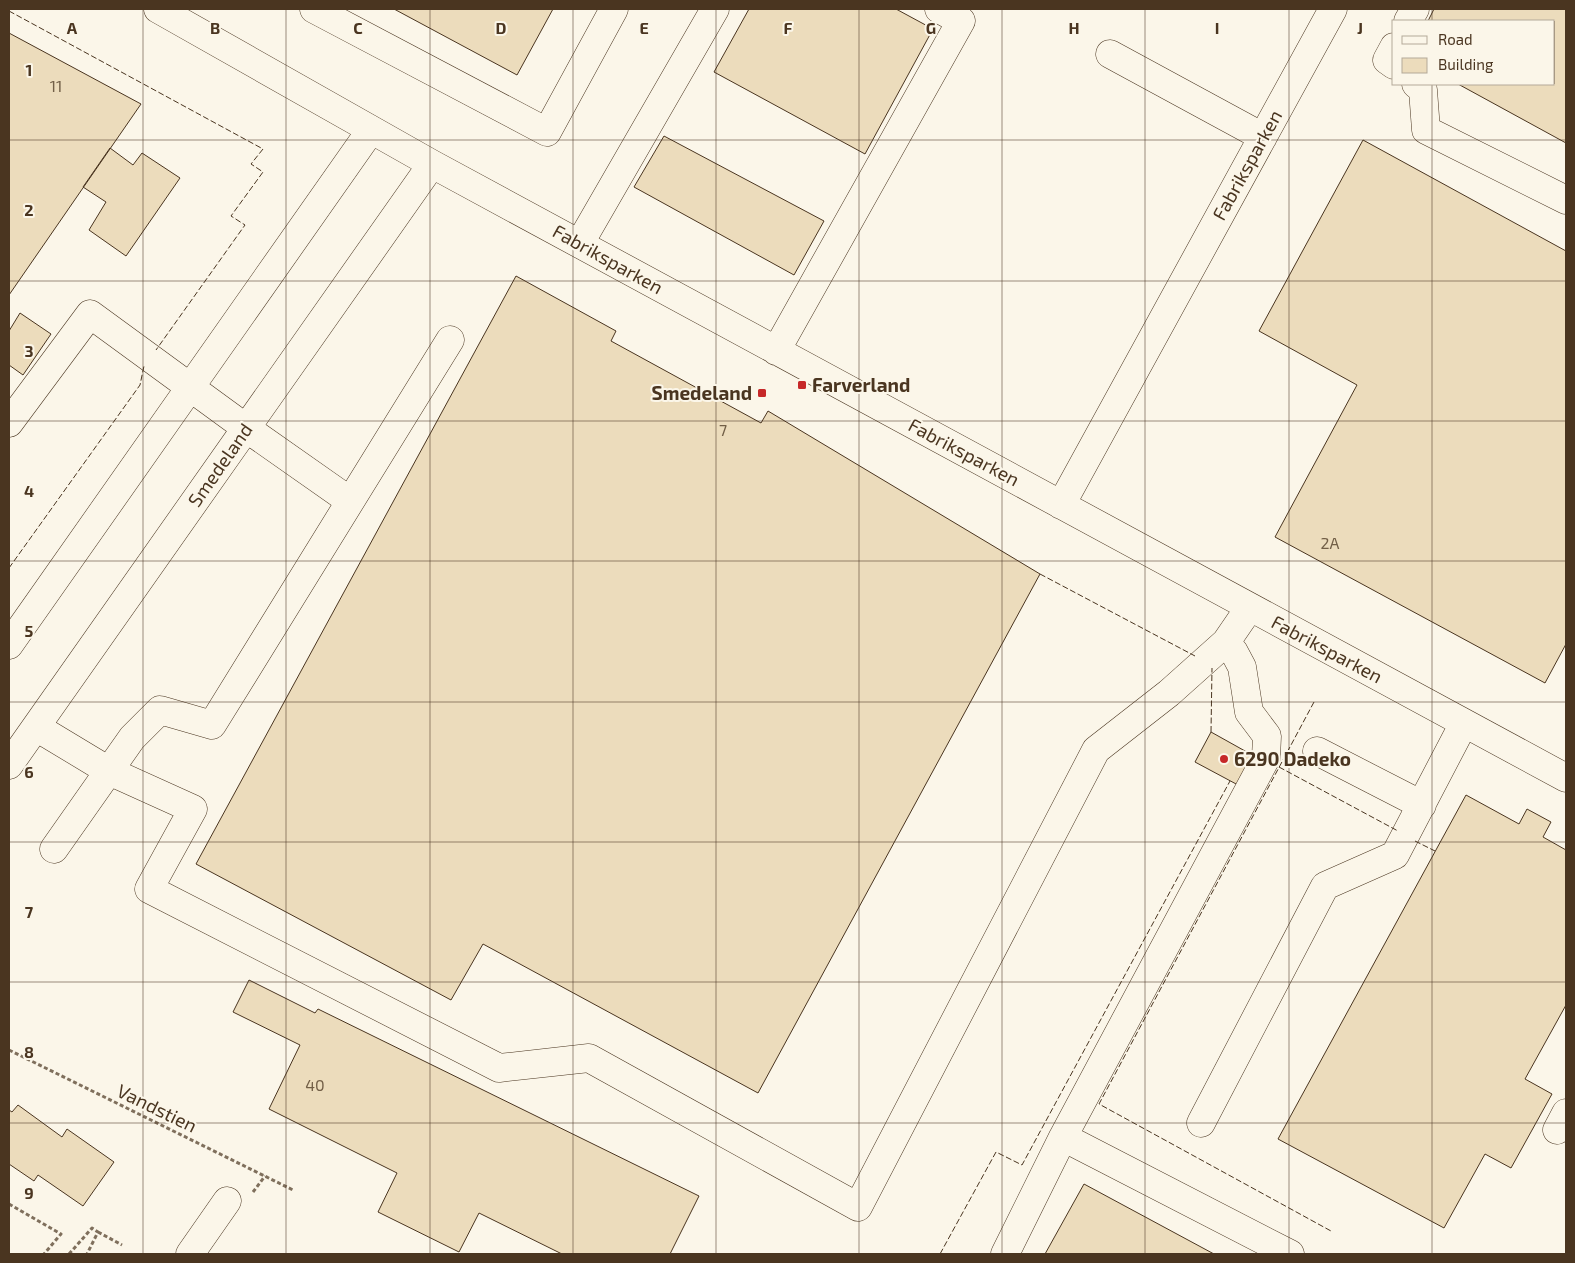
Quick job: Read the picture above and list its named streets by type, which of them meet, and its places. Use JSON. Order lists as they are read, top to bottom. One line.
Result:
{"streets":{"street":["Fabriksparken","Smedeland"],"path":["Vandstien"]},"crossings":[["Fabriksparken","Smedeland"]],"places":{"transit":["Farverland","Smedeland"],"other":["6290 Dadeko"]},"house_numbers":["11","7","2A","40"],"legend":["Road","Building"],"grid":{"columns":["A","B","C","D","E","F","G","H","I","J"],"rows":["1","2","3","4","5","6","7","8","9"]}}
